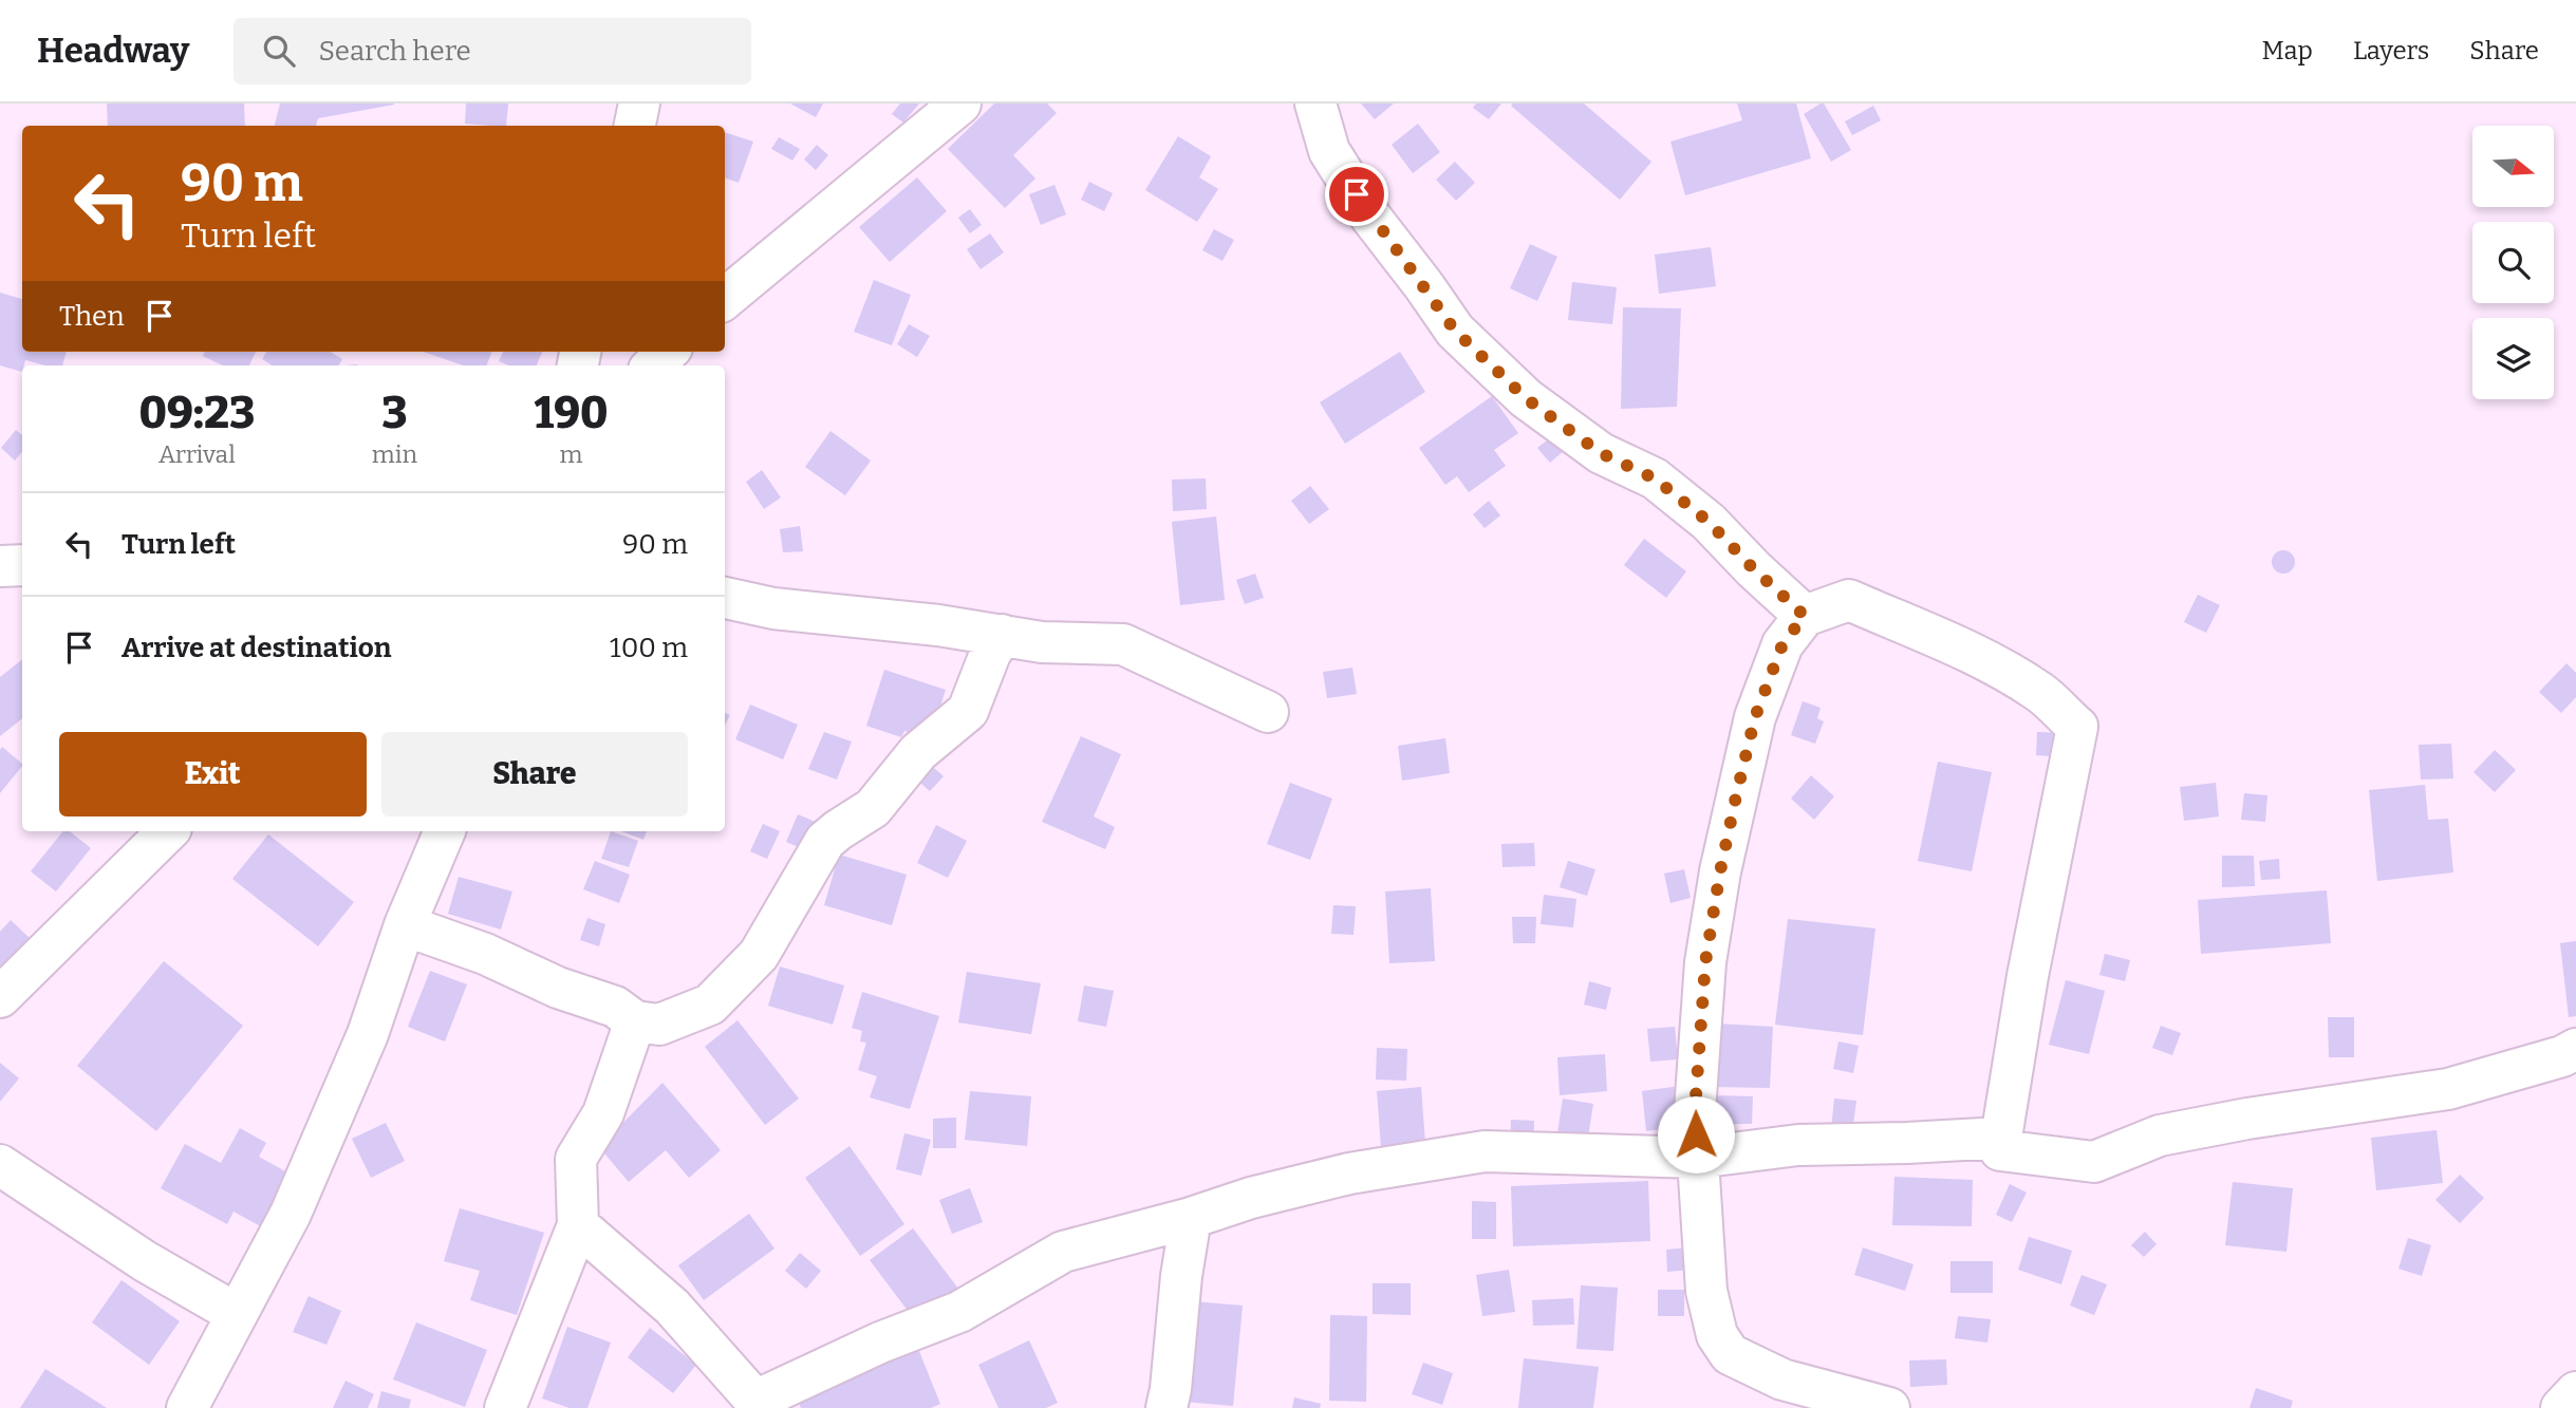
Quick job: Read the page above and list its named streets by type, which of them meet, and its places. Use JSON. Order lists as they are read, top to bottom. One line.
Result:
{"north":"right","page":{"header":"Headway","search":"Search here","nav":["Map","Layers","Share"],"turn":["90 m","Turn left"],"then":"Then","eta":["09:23","Arrival","3","min","190","m"],"list":[{"name":"Turn left","value":"90 m"},{"name":"Arrive at destination","value":"100 m"}],"buttons":["Exit","Share"]}}
